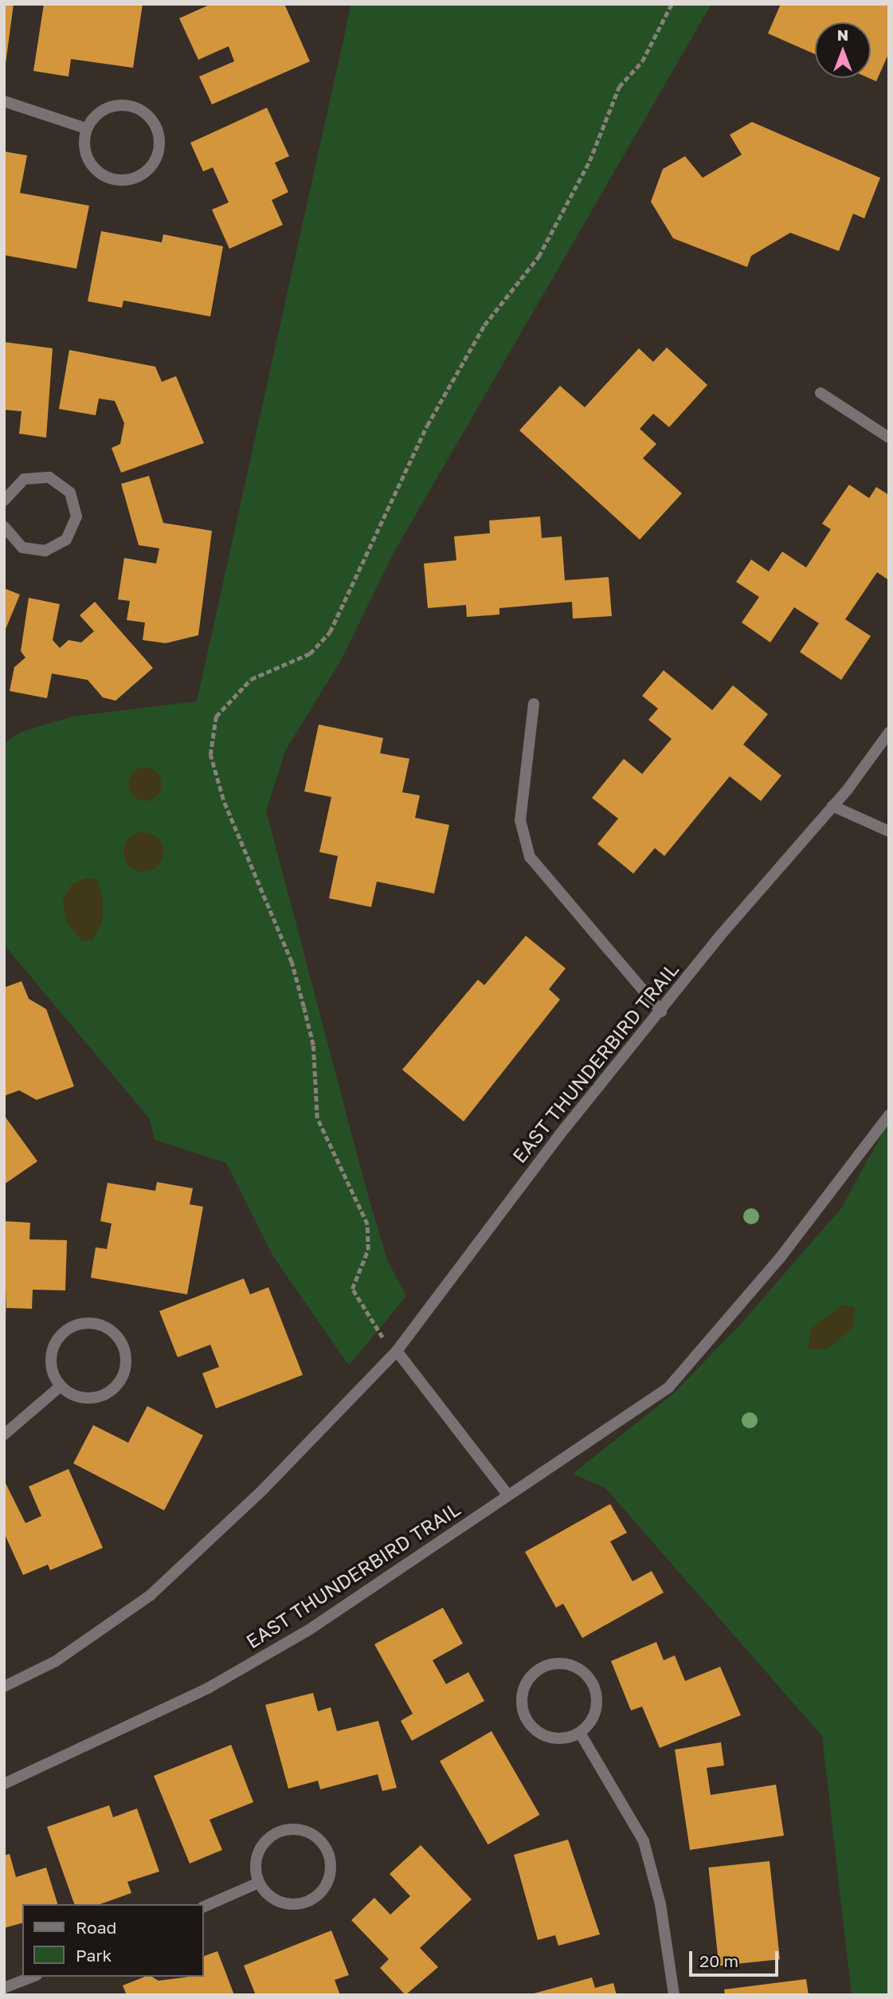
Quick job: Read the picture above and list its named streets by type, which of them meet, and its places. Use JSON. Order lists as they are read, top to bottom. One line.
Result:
{"streets":{"street":["EAST THUNDERBIRD TRAIL"]},"legend":["Road","Park"],"scale_bar":"20 m","north":"top"}
